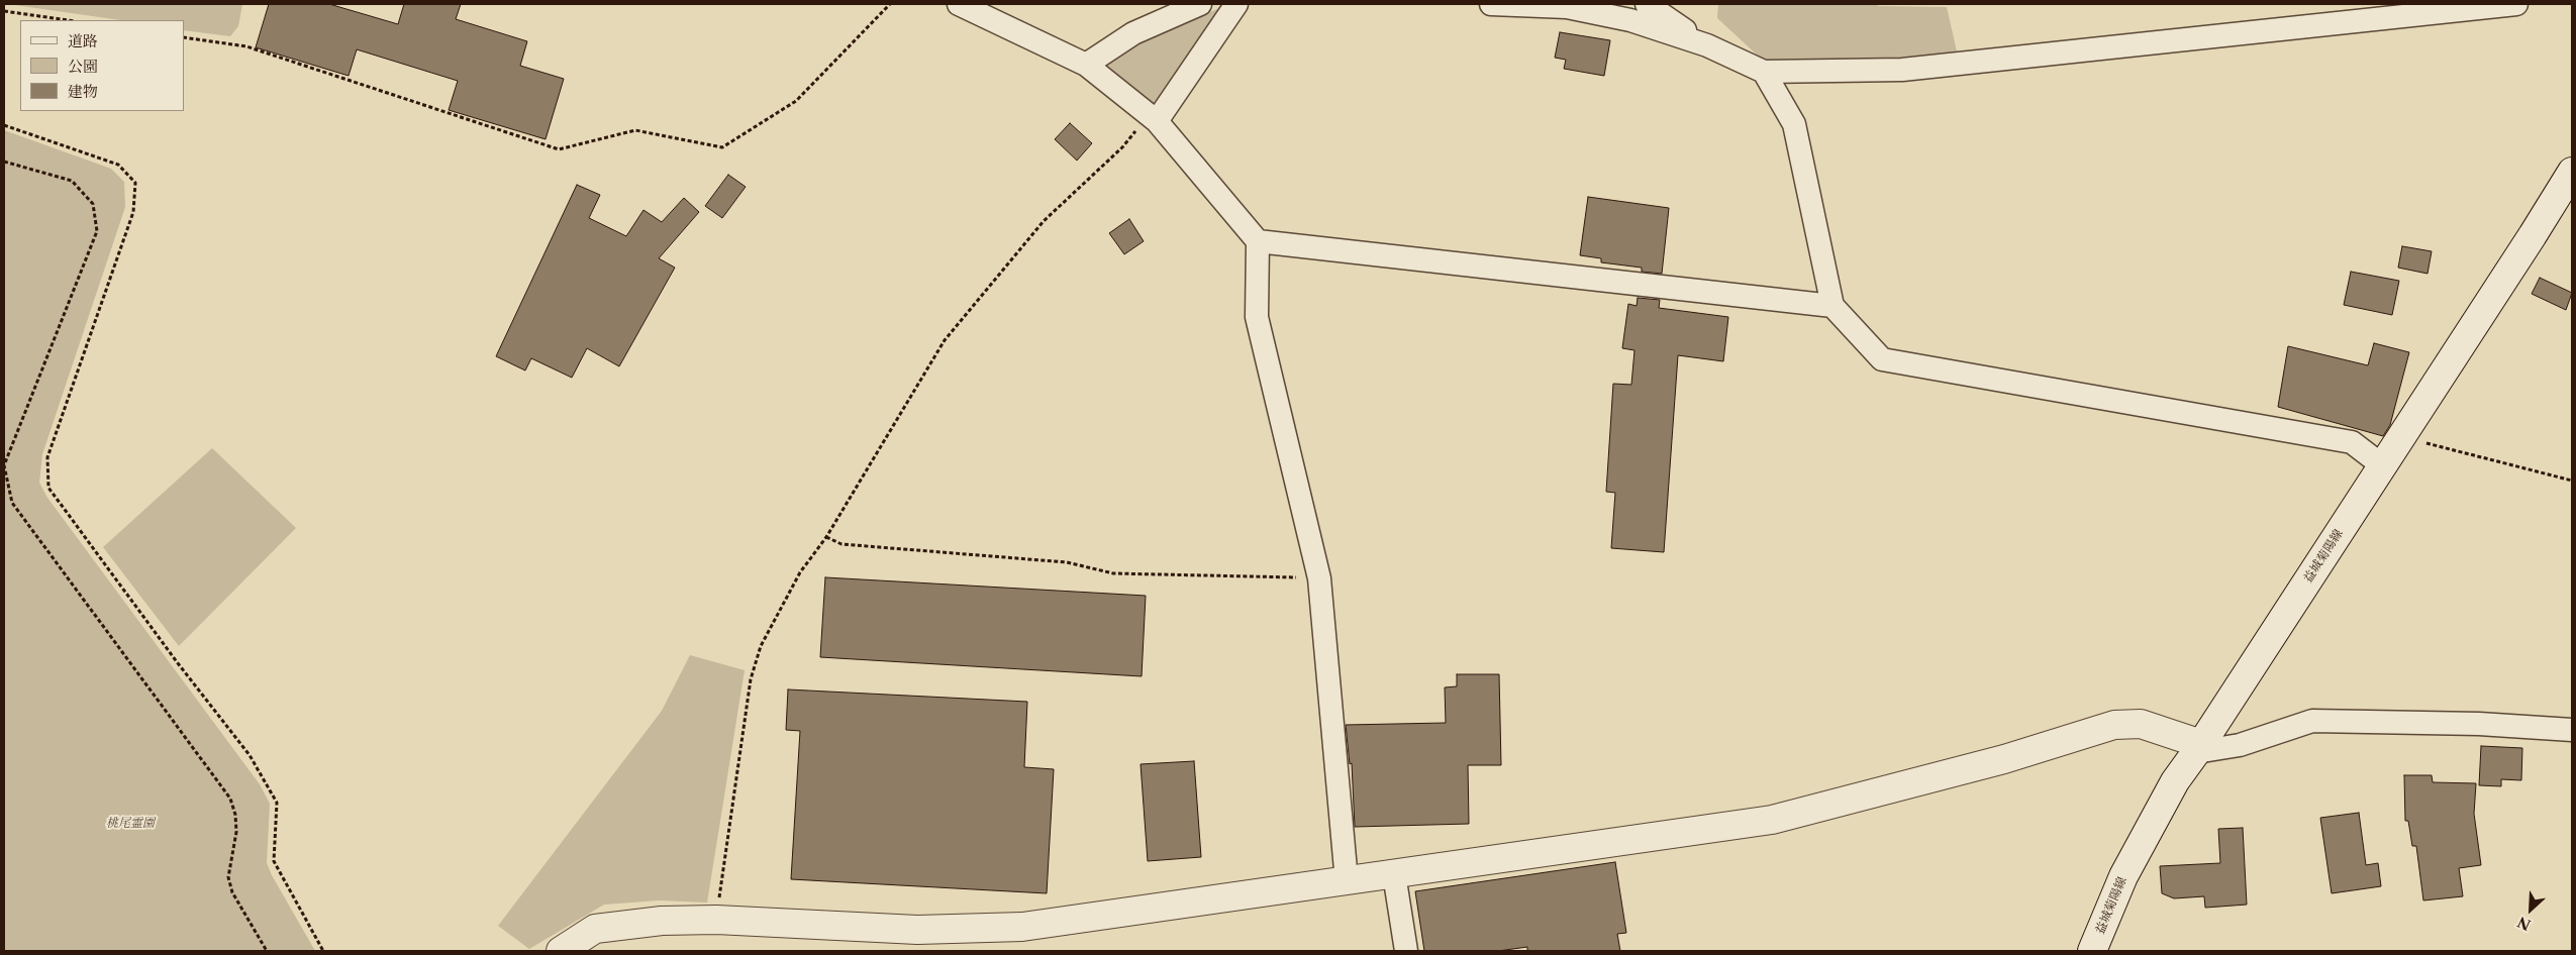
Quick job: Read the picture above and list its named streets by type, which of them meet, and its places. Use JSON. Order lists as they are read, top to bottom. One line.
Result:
{"streets":{"street":["益城菊陽線"]},"parks":["桃尾霊園"],"legend":["道路","公園","建物"],"north":"bottom left"}
